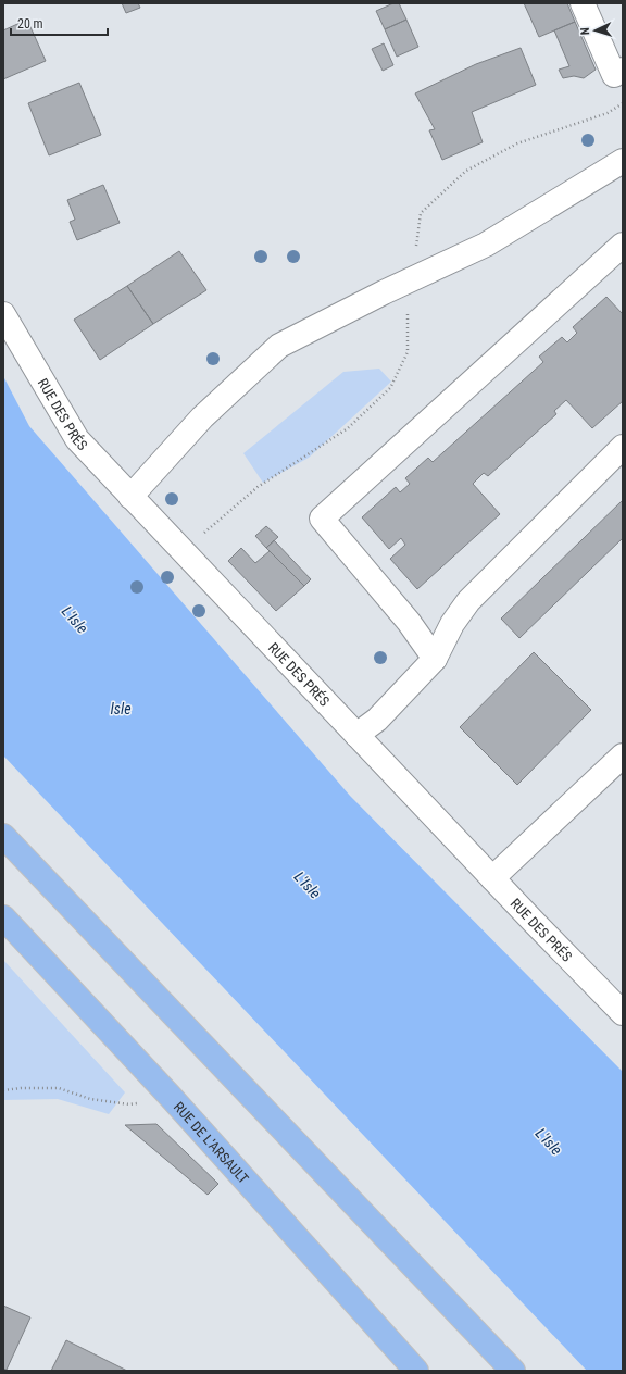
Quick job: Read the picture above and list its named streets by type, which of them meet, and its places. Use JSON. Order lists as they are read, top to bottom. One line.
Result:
{"streets":{"main road":["RUE DE L'ARSAULT"],"street":["RUE DES PRÉS"]},"water":["L'Isle","Isle"],"scale_bar":"20 m","north":"left"}
